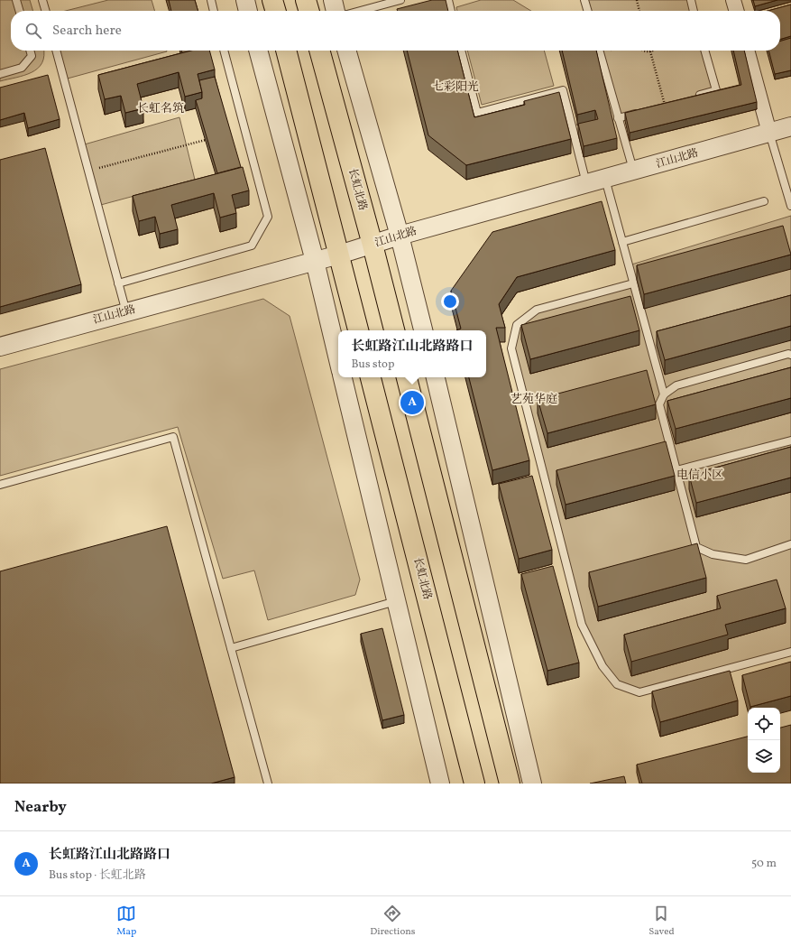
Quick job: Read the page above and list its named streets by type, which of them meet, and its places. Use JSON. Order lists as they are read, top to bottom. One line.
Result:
{"streets":{"highway":["长虹北路"],"street":["江山北路"]},"crossings":[["江山北路","长虹北路"]],"districts":["七彩阳光","长虹名筑","艺苑华庭","电信小区"],"page":{"search":"Search here","popup":["长虹路江山北路路口","Bus stop"],"pins":"A","heading":"Nearby","list":[{"mark":"A","name":"长虹路江山北路路口","note":"Bus stop · 长虹北路","value":"50 m"}],"nav":["Map","Directions","Saved"]}}
